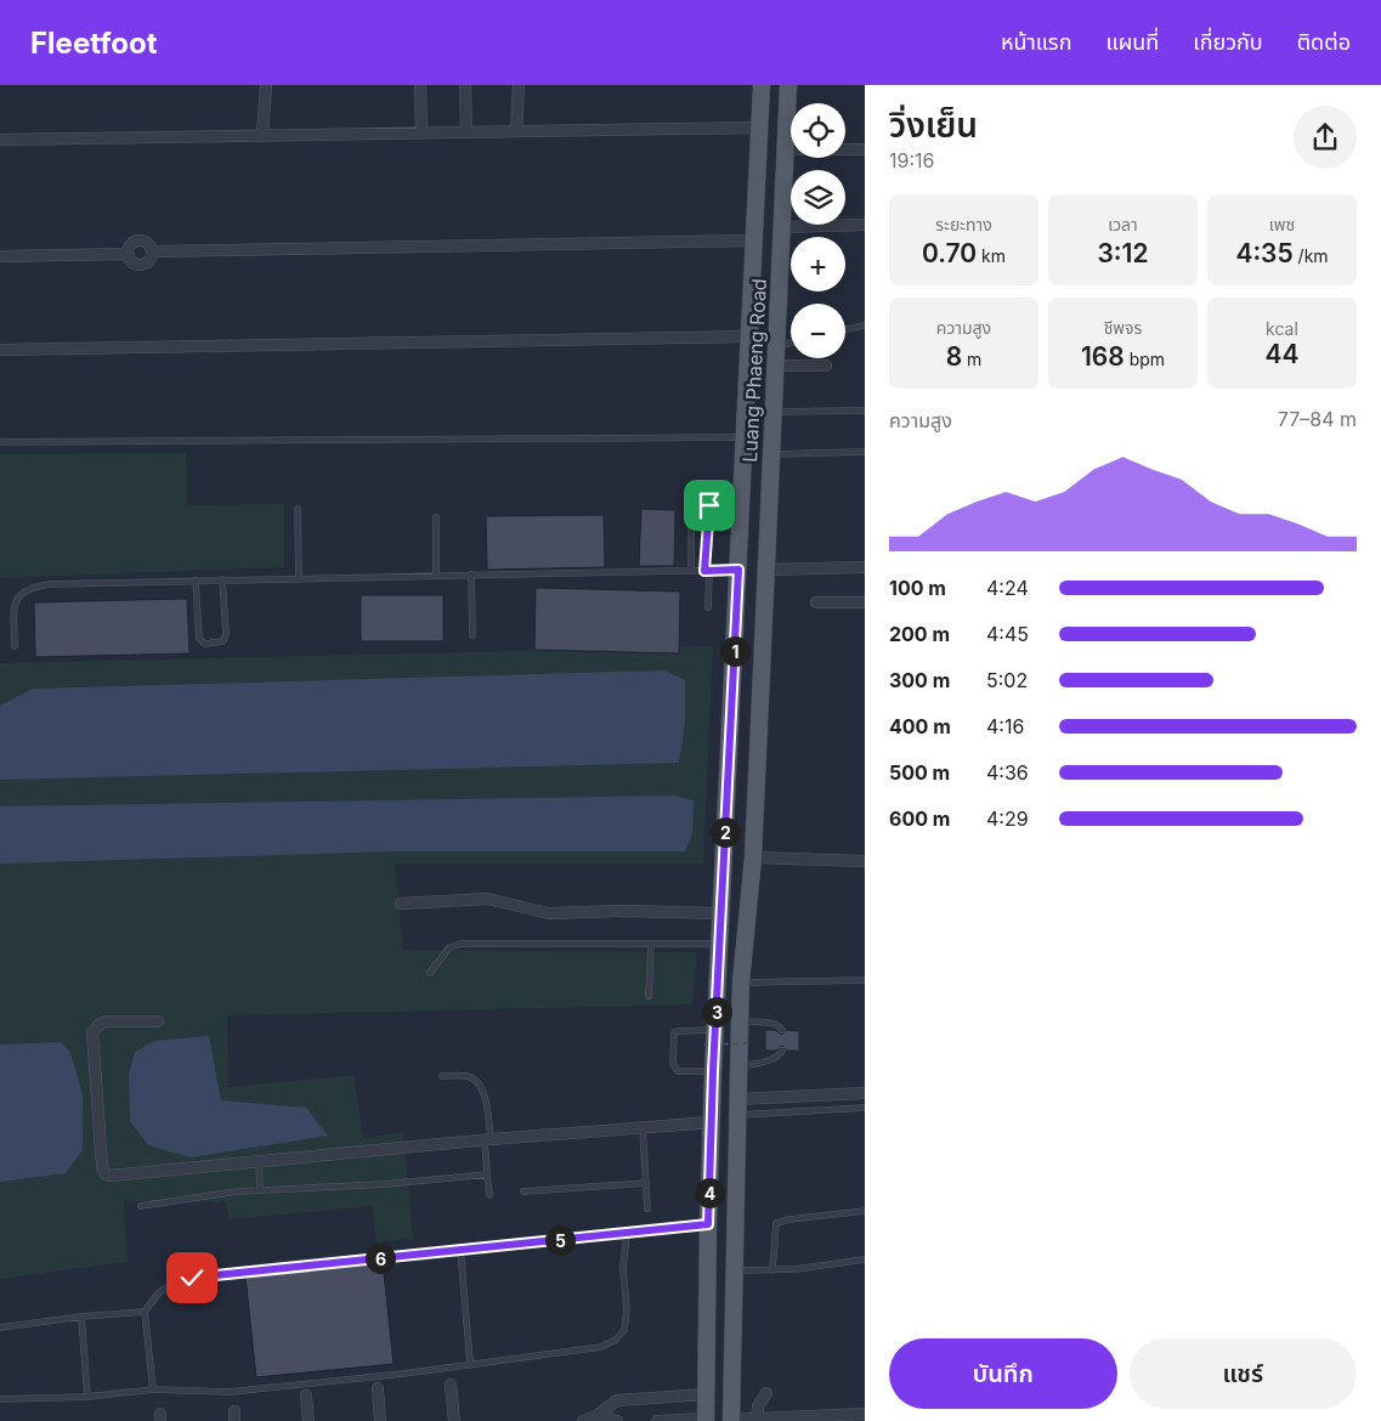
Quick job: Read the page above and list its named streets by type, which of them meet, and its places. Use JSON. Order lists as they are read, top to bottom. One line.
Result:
{"streets":{"main road":["Luang Phaeng Road"]},"page":{"header":"Fleetfoot","nav":["หน้าแรก","แผนที่","เกี่ยวกับ","ติดต่อ"],"heading":["วิ่งเย็น","19:16"],"map_buttons":["+","−"],"stats":[["ระยะทาง","0.70 km"],["เวลา","3:12"],["เพซ","4:35 /km"],["ความสูง","8 m"],["ชีพจร","168 bpm"],["kcal","44"]],"chart":["ความสูง","77–84 m"],"list":[{"name":"100 m","note":"4:24"},{"name":"200 m","note":"4:45"},{"name":"300 m","note":"5:02"},{"name":"400 m","note":"4:16"},{"name":"500 m","note":"4:36"},{"name":"600 m","note":"4:29"}],"pins":["1","2","3","4","5","6"],"buttons":["บันทึก","แชร์"]}}
